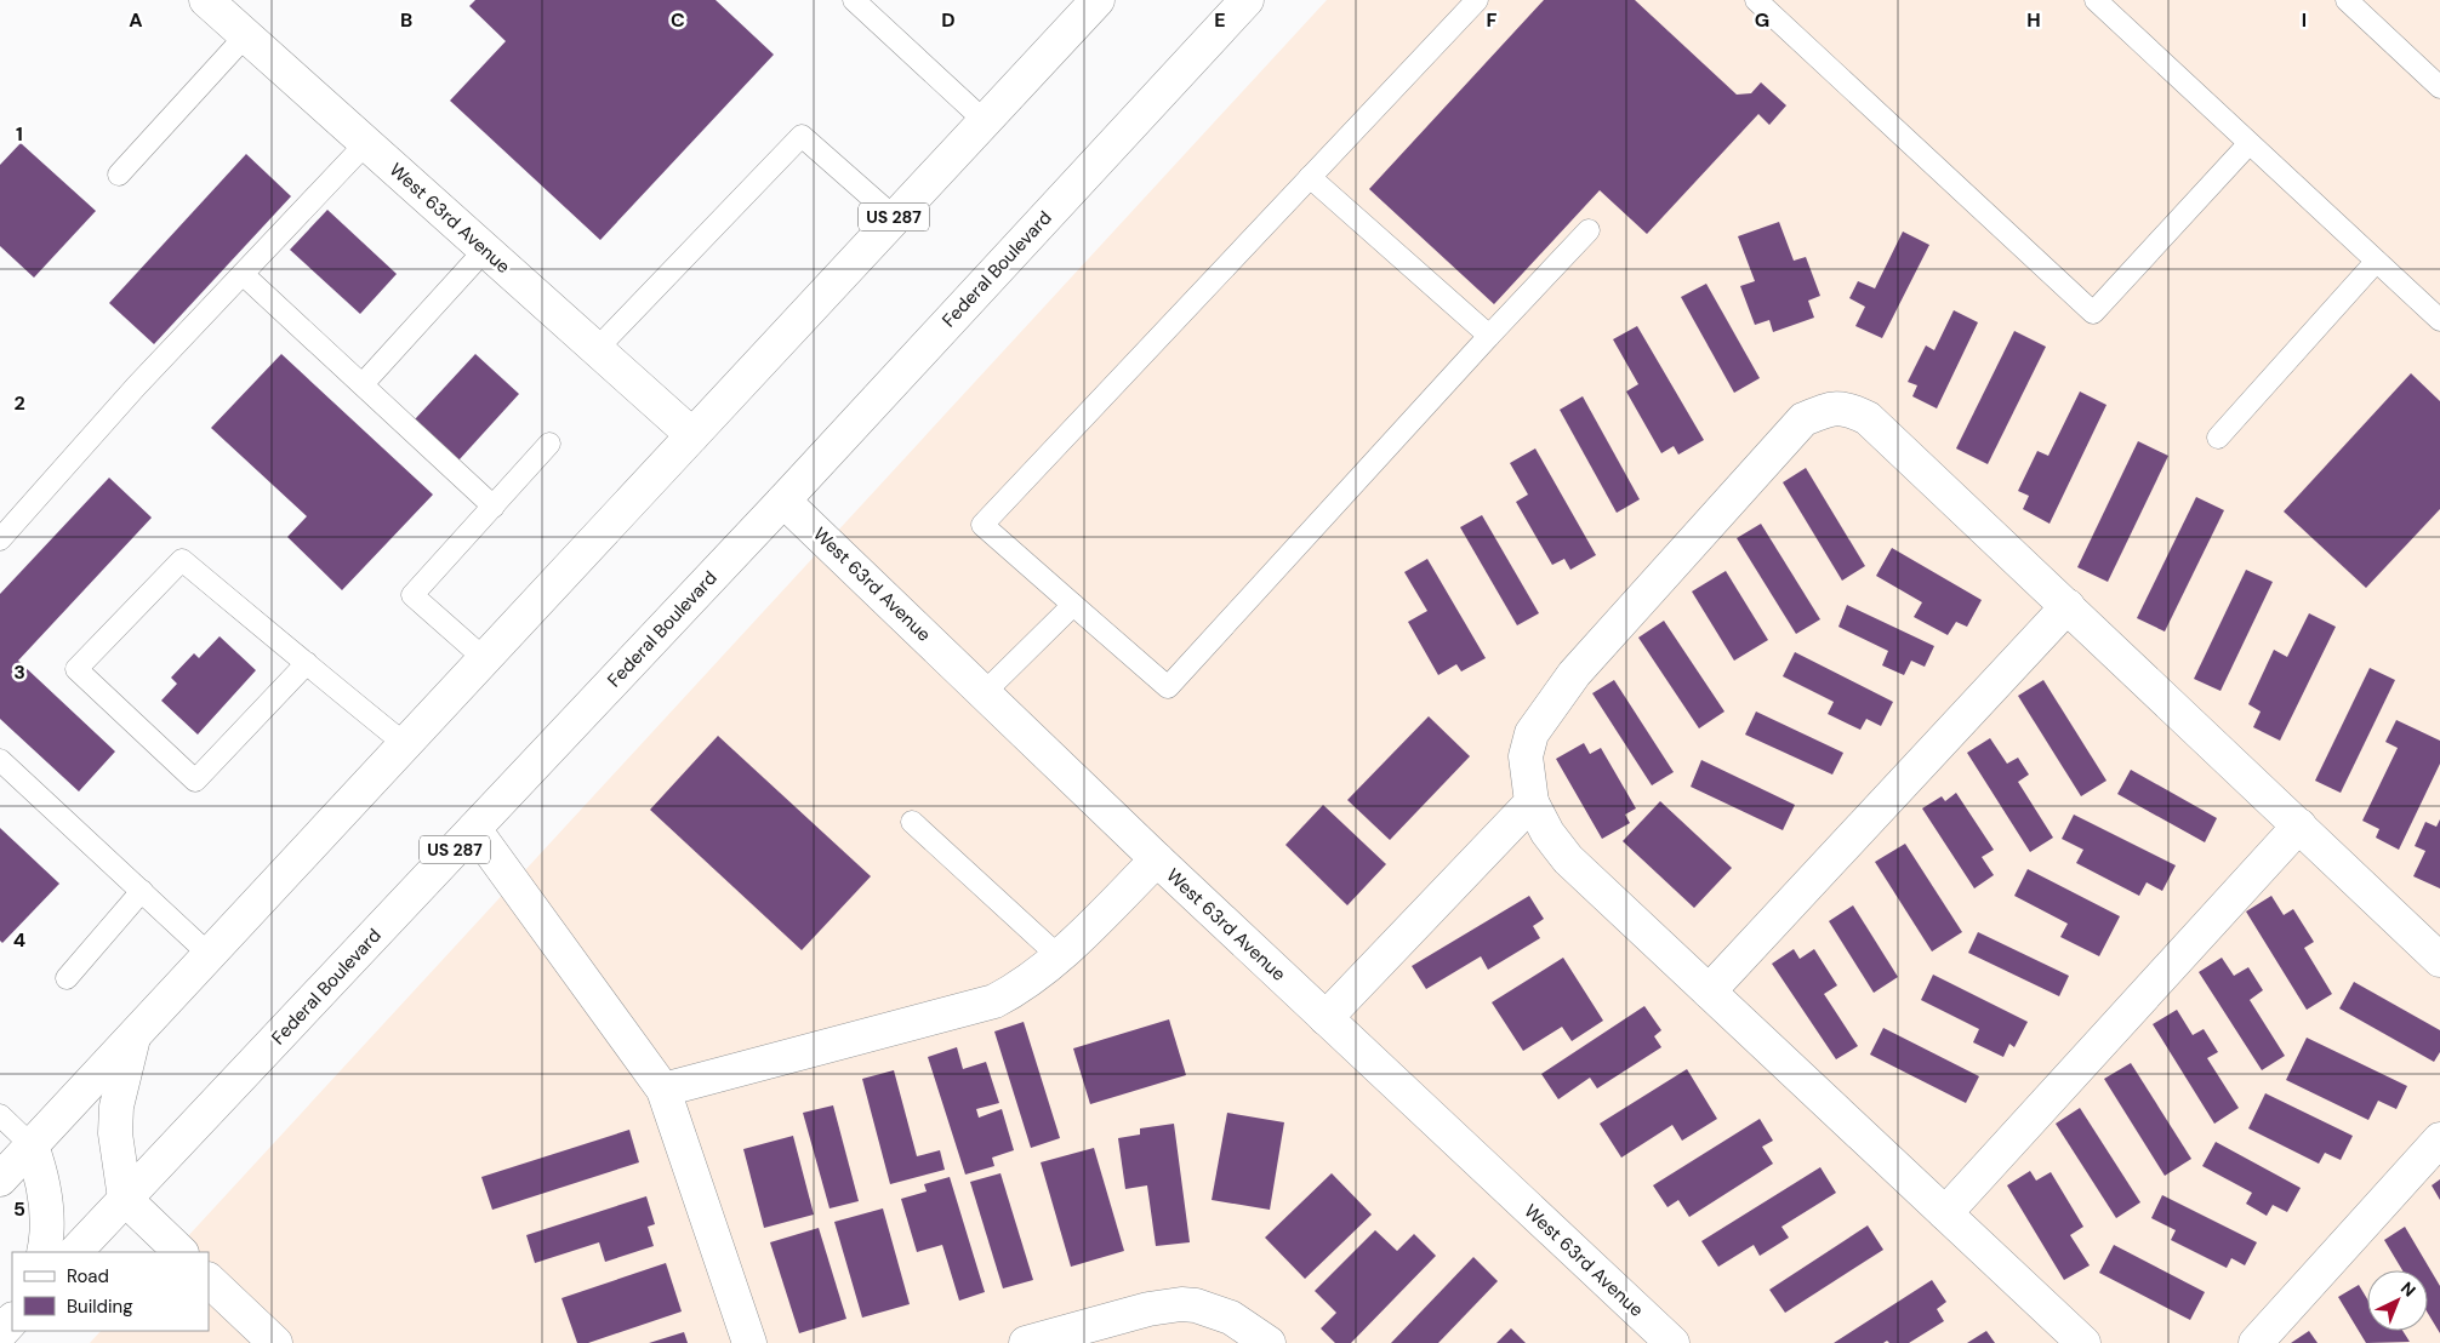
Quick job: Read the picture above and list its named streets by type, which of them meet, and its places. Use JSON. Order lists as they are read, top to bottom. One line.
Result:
{"streets":{"street":["US 287","West 63rd Avenue","Federal Boulevard"]},"crossings":[["US 287","West 63rd Avenue"],["West 63rd Avenue","Federal Boulevard"]],"legend":["Road","Building"],"north":"top right","grid":{"columns":["A","B","C","D","E","F","G","H","I"],"rows":["1","2","3","4","5"]}}
